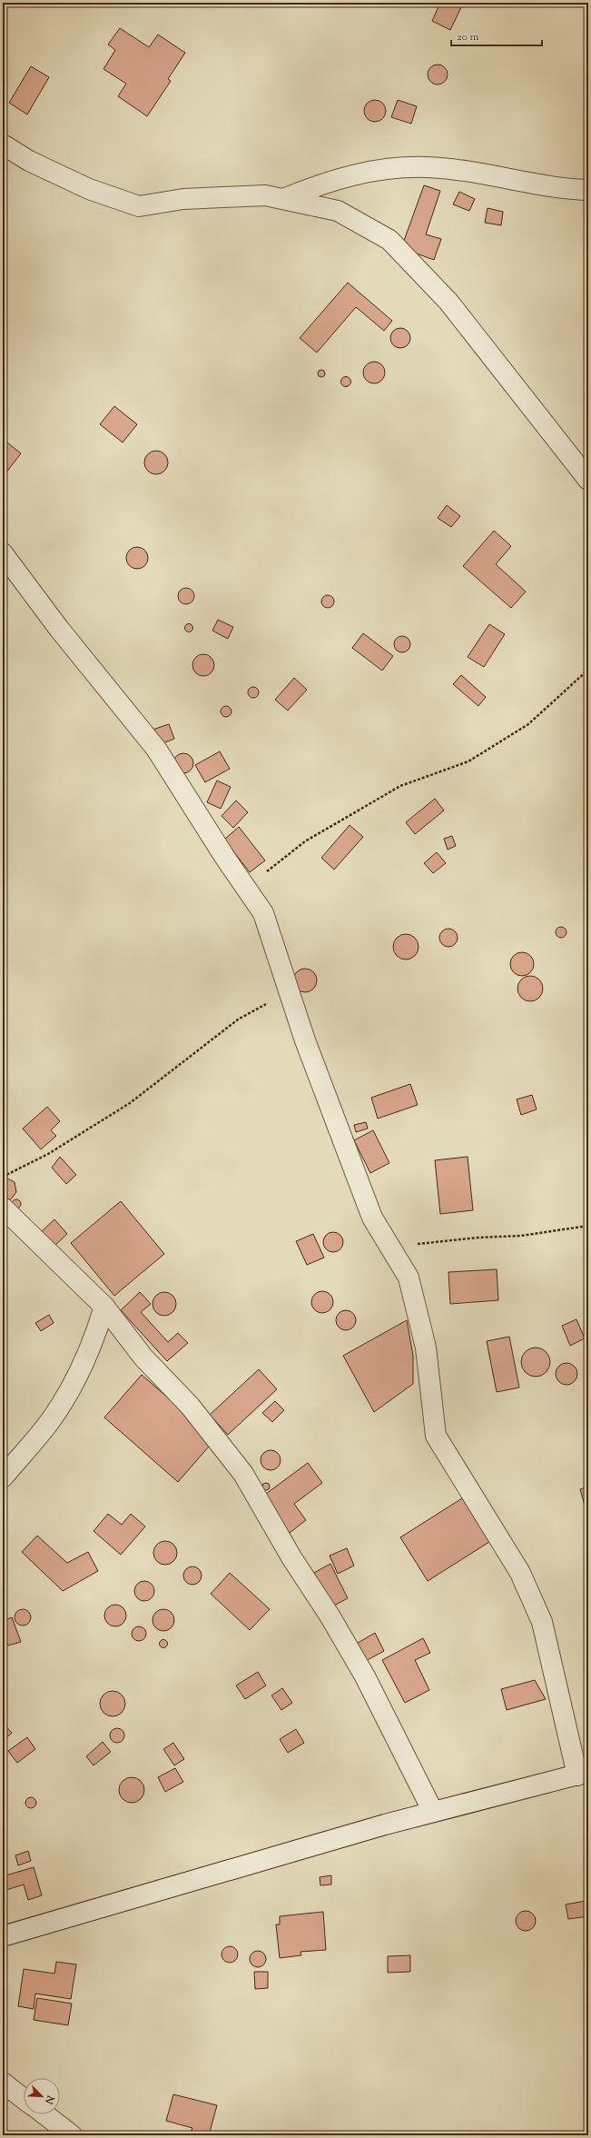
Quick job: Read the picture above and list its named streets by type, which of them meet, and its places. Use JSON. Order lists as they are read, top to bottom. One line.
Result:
{"scale_bar":"20 m","north":"bottom right"}
